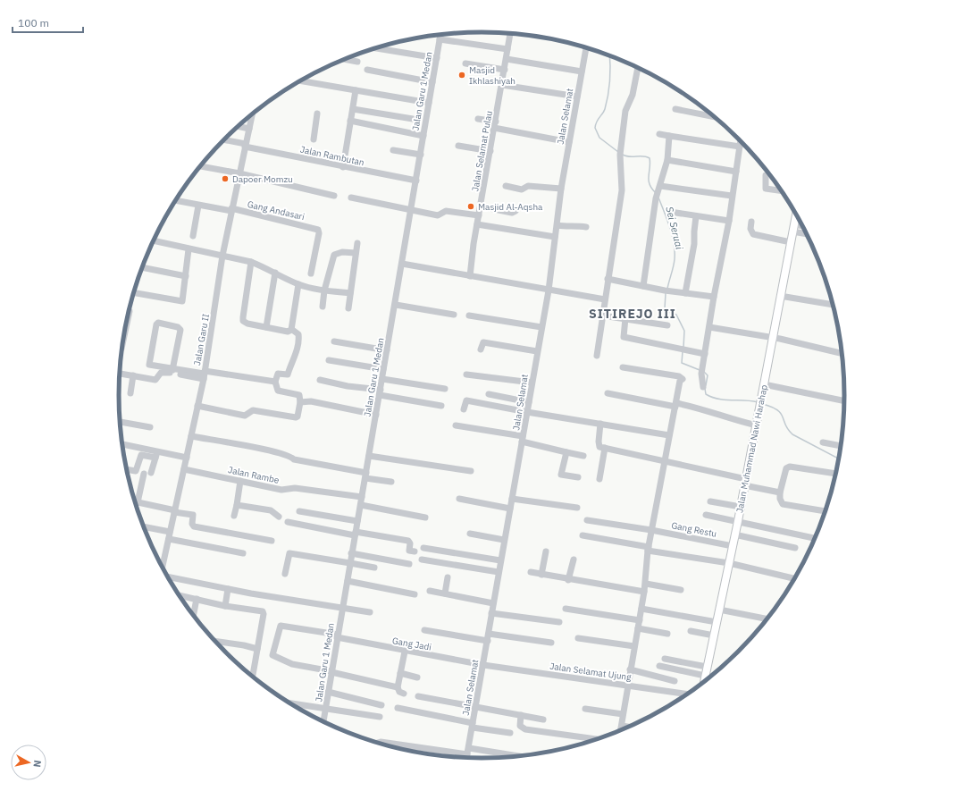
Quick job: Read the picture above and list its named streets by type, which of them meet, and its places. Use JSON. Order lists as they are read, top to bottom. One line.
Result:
{"streets":{"main road":["Jalan Muhammad Nawi Harahap"],"street":["Jalan Garu 1 Medan","Jalan Selamat","Jalan Selamat Pulau","Jalan Rambutan","Gang Andasari","Jalan Garu II","Jalan Rambe","Gang Restu","Gang Jadi","Jalan Selamat Ujung"]},"crossings":[["Jalan Garu 1 Medan","Jalan Rambutan"],["Jalan Garu 1 Medan","Jalan Rambe"],["Jalan Garu 1 Medan","Gang Jadi"],["Jalan Selamat","Gang Jadi"],["Jalan Selamat","Jalan Selamat Ujung"],["Jalan Rambutan","Jalan Garu II"],["Gang Andasari","Jalan Garu II"],["Jalan Garu II","Jalan Rambe"],["Jalan Muhammad Nawi Harahap","Gang Restu"],["Gang Jadi","Jalan Selamat Ujung"]],"districts":["SITIREJO III"],"water":["Sei Seruai"],"places":["Masjid Ikhlashiyah","Dapoer Momzu","Masjid Al-Aqsha"],"scale_bar":"100 m","north":"right"}
